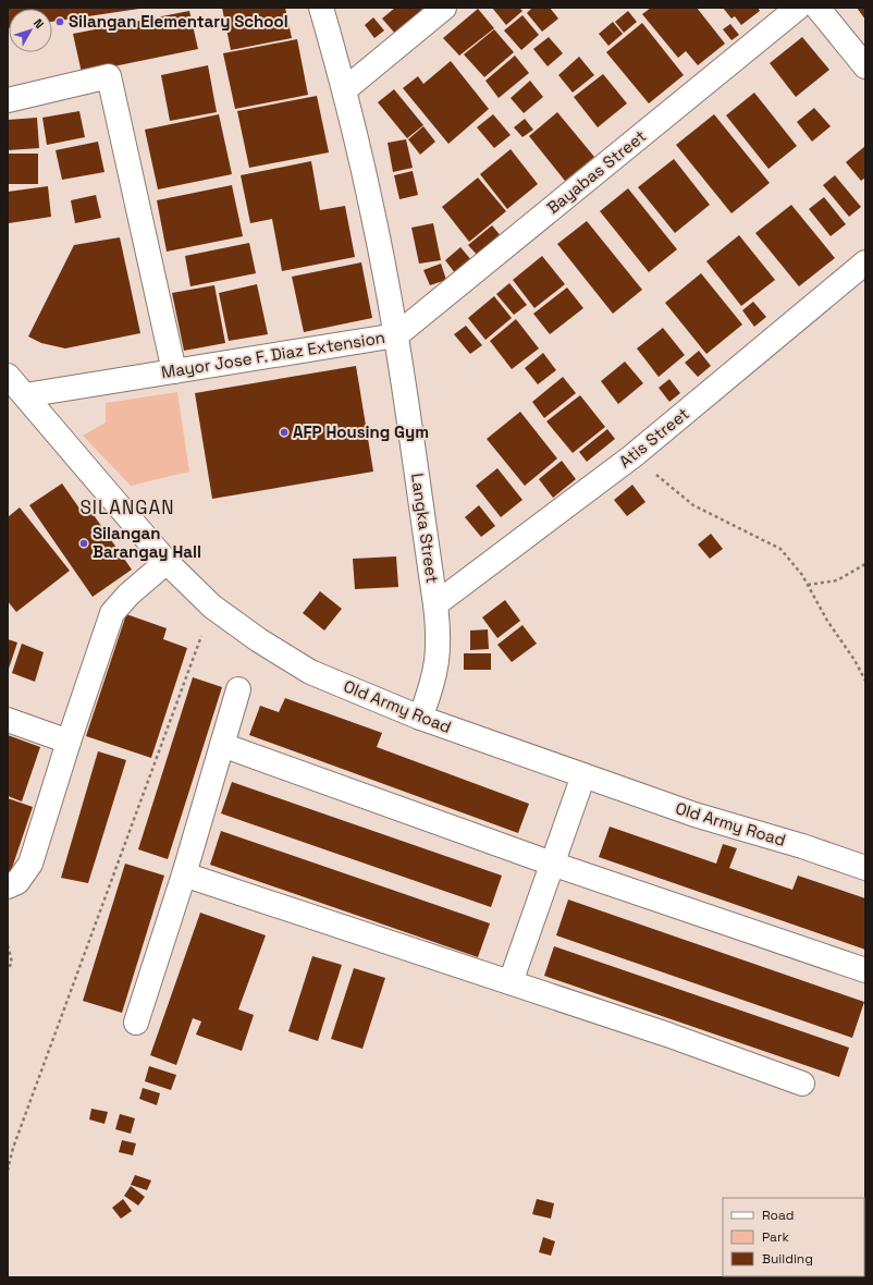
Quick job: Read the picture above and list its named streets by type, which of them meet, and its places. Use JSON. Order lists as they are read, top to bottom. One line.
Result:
{"streets":{"street":["Bayabas Street","Mayor Jose F. Diaz Extension","Atis Street","Langka Street","Old Army Road"]},"crossings":[["Bayabas Street","Mayor Jose F. Diaz Extension"],["Bayabas Street","Langka Street"],["Mayor Jose F. Diaz Extension","Langka Street"],["Mayor Jose F. Diaz Extension","Old Army Road"],["Atis Street","Langka Street"],["Langka Street","Old Army Road"]],"districts":["SILANGAN"],"places":["Silangan Elementary School","AFP Housing Gym","Silangan Barangay Hall"],"legend":["Road","Park","Building"],"north":"top right"}
